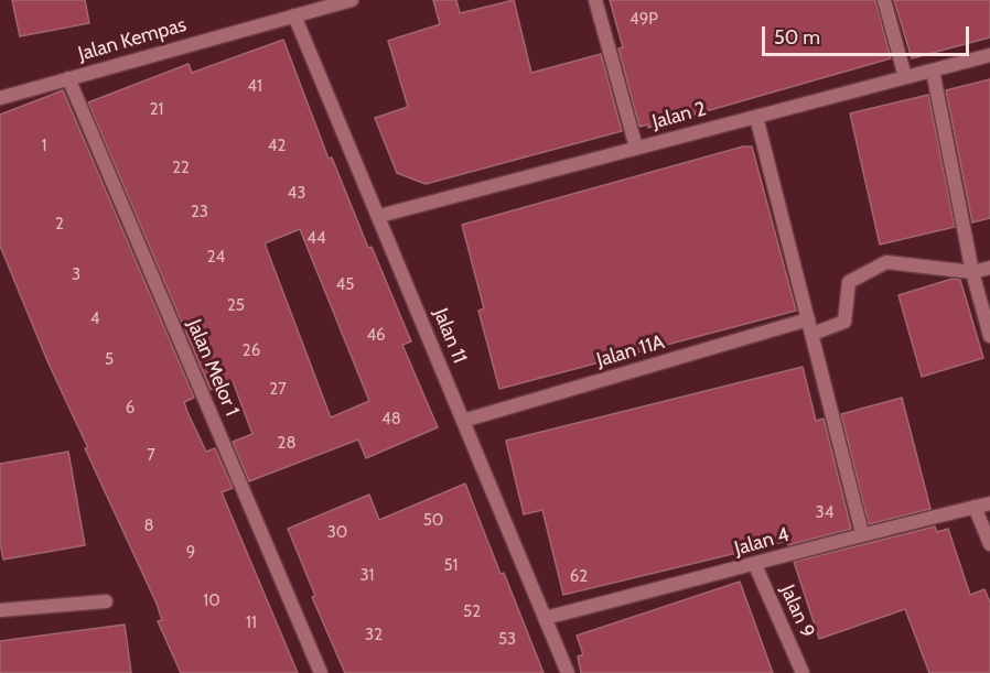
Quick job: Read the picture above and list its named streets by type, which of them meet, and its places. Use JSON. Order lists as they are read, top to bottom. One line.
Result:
{"streets":{"street":["Jalan Kempas","Jalan 2","Jalan 11","Jalan 11A","Jalan Melor 1","Jalan 4","Jalan 9"]},"crossings":[["Jalan Kempas","Jalan 11"],["Jalan Kempas","Jalan Melor 1"],["Jalan 2","Jalan 11"],["Jalan 11","Jalan 11A"],["Jalan 11","Jalan 4"],["Jalan 4","Jalan 9"]],"house_numbers":["49P","41","21","1","42","22","43","23","2","44","24","3","45","25","4","46","26","5","27","6","48","28","7","34","50","8","30","9","51","31","62","10","52","11","32","53"],"scale_bar":"50 m"}
